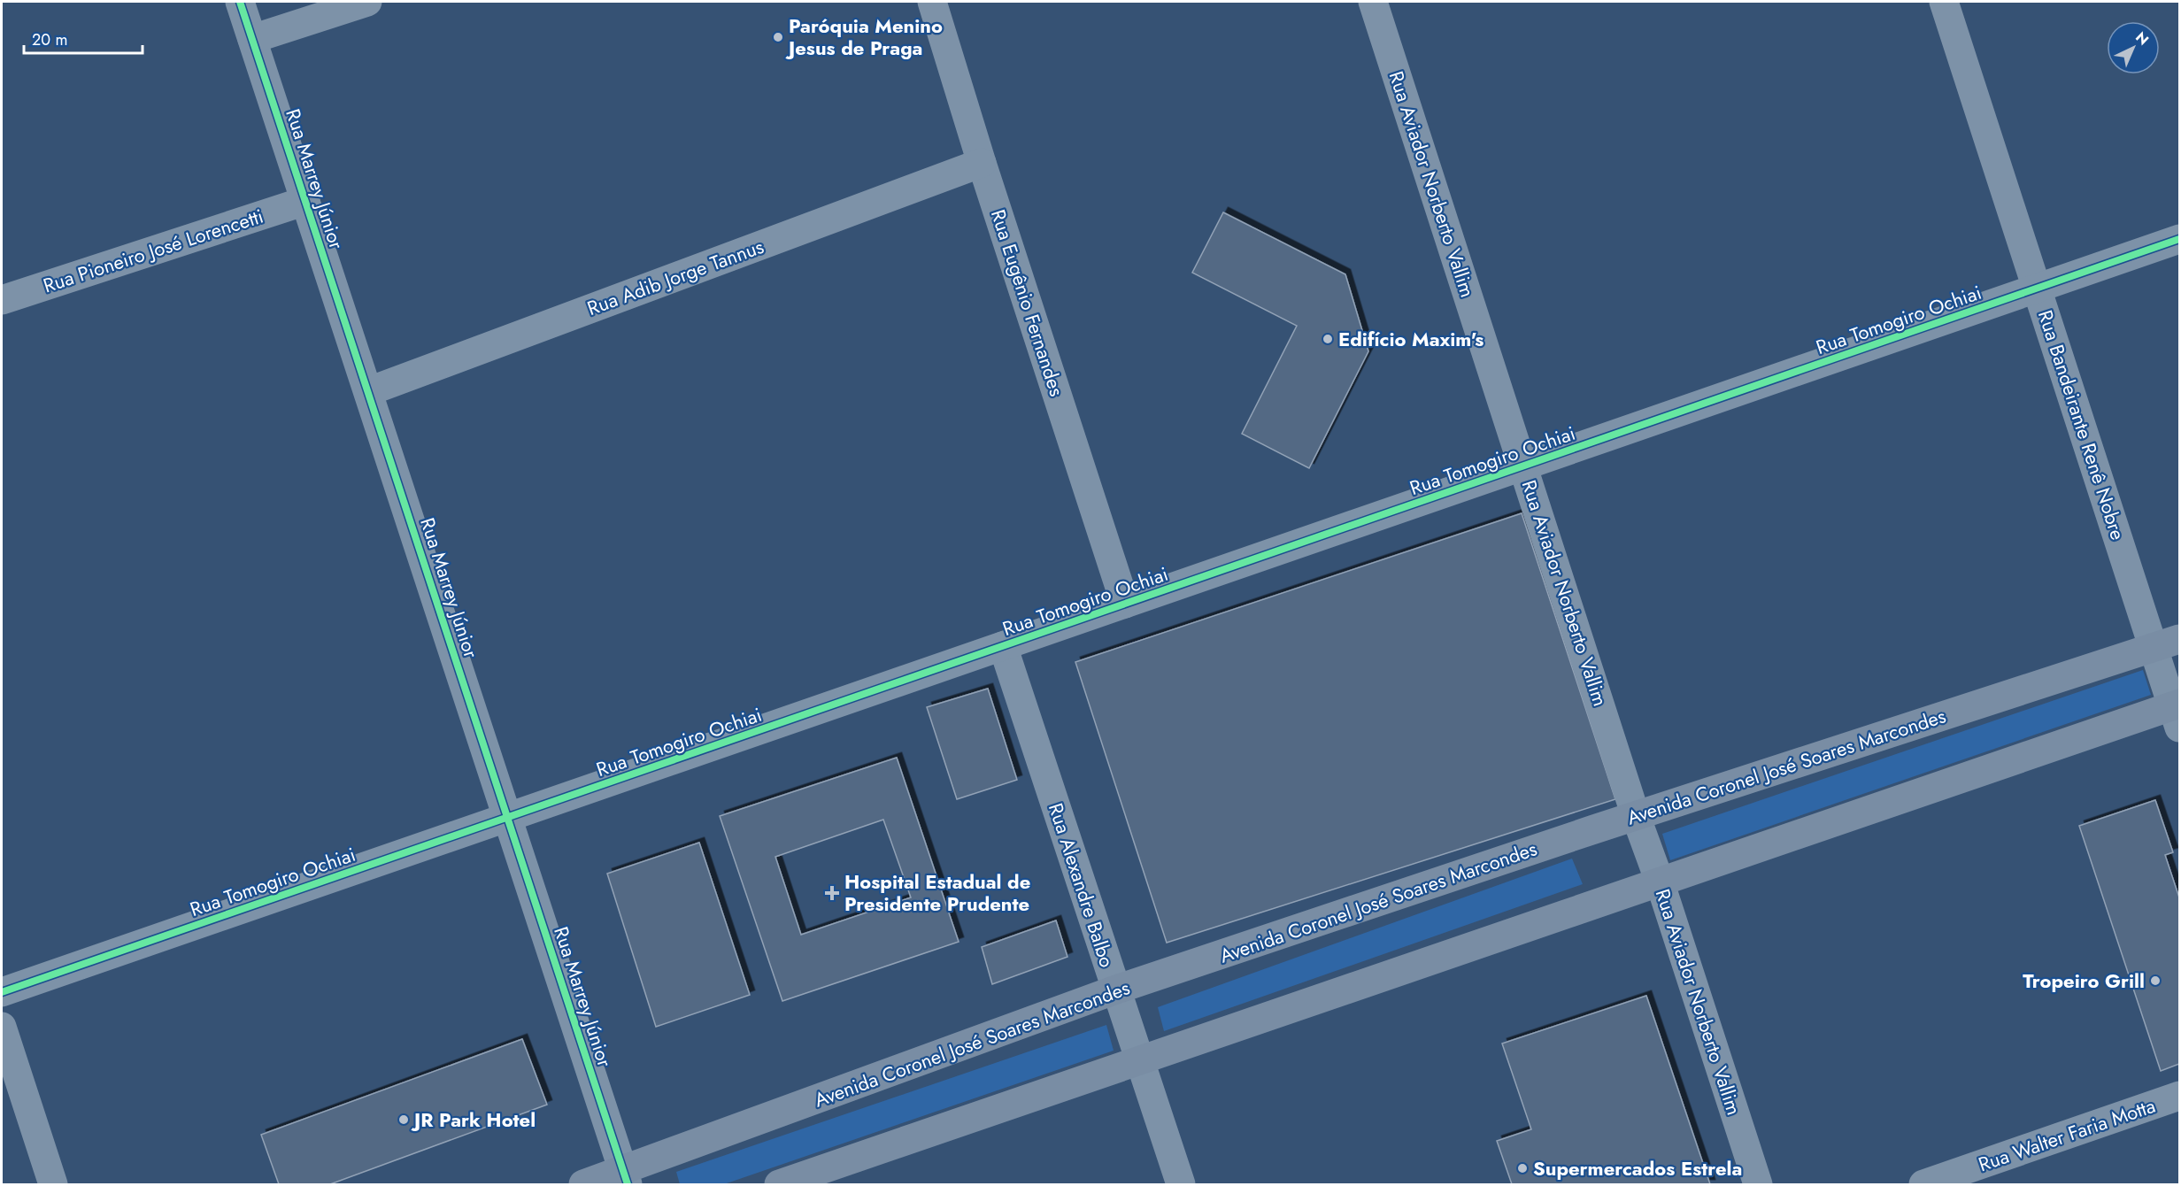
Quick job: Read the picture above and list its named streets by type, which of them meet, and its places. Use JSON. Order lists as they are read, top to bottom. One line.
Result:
{"streets":{"main road":["Avenida Coronel José Soares Marcondes"],"street":["Rua Marrey Júnior","Rua Aviador Norberto Vallim","Rua Pioneiro José Lorencetti","Rua Adib Jorge Tannus","Rua Eugênio Fernandes","Rua Tomogiro Ochiai","Rua Bandeirante Renê Nobre","Rua Alexandre Balbo","Rua Walter Faria Motta"]},"crossings":[["Rua Marrey Júnior","Rua Pioneiro José Lorencetti"],["Rua Marrey Júnior","Rua Adib Jorge Tannus"],["Rua Marrey Júnior","Rua Tomogiro Ochiai"],["Rua Marrey Júnior","Avenida Coronel José Soares Marcondes"],["Rua Aviador Norberto Vallim","Rua Tomogiro Ochiai"],["Rua Aviador Norberto Vallim","Avenida Coronel José Soares Marcondes"],["Rua Adib Jorge Tannus","Rua Eugênio Fernandes"],["Rua Eugênio Fernandes","Rua Tomogiro Ochiai"],["Rua Tomogiro Ochiai","Rua Bandeirante Renê Nobre"],["Rua Tomogiro Ochiai","Rua Alexandre Balbo"],["Rua Bandeirante Renê Nobre","Avenida Coronel José Soares Marcondes"],["Avenida Coronel José Soares Marcondes","Rua Alexandre Balbo"]],"places":{"other":["Paróquia Menino Jesus de Praga","Edifício Maxim's","Tropeiro Grill","JR Park Hotel","Supermercados Estrela"],"health":["Hospital Estadual de Presidente Prudente"]},"scale_bar":"20 m","north":"top right"}
